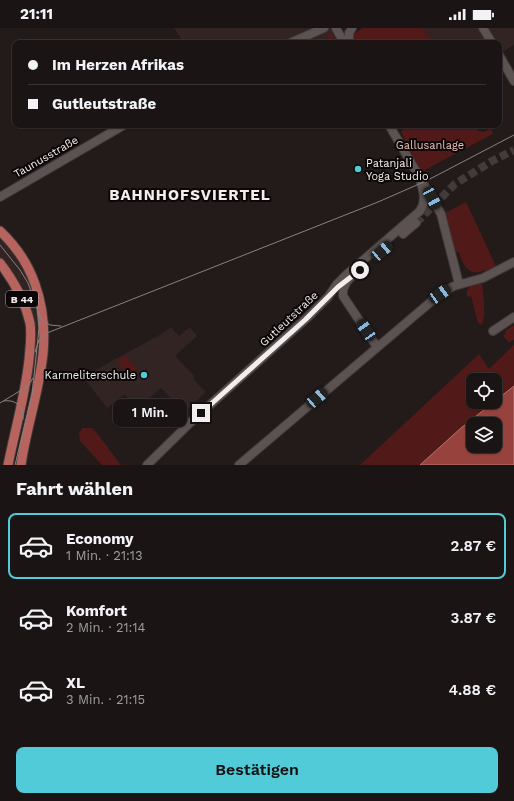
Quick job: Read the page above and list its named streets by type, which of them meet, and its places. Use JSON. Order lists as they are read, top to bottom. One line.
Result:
{"streets":{"main road":["Taunusstraße","B 44","Gutleutstraße"]},"districts":["BAHNHOFSVIERTEL"],"parks":["Gallusanlage"],"places":["Patanjali Yoga Studio","Karmeliterschule"],"page":{"status":"21:11","banner":["Im Herzen Afrikas","Gutleutstraße"],"bubble":"1 Min.","heading":"Fahrt wählen","list":[{"name":"Economy","note":"1 Min. · 21:13","value":"2.87 €"},{"name":"Komfort","note":"2 Min. · 21:14","value":"3.87 €"},{"name":"XL","note":"3 Min. · 21:15","value":"4.88 €"}],"buttons":"Bestätigen"}}
